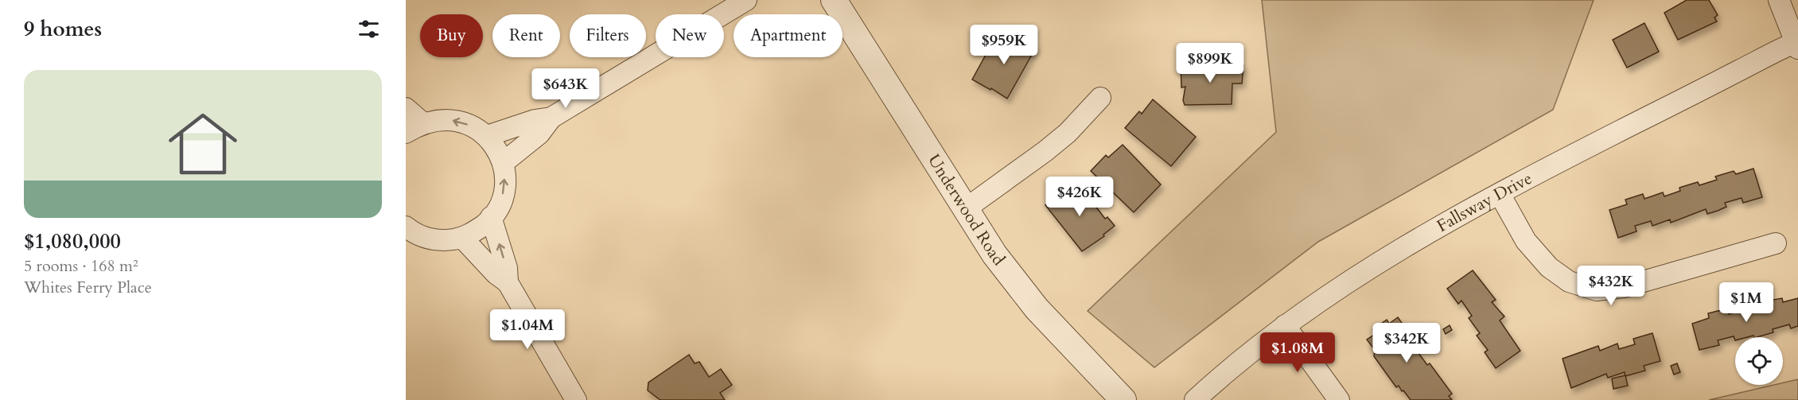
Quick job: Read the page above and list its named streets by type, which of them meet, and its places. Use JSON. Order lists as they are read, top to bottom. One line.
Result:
{"streets":{"street":["Fallsway Drive","Underwood Road"]},"page":{"heading":"9 homes","chip":["Buy","Rent","Filters","New","Apartment"],"price":["$959K","$899K","$643K","$426K","$432K","$1M","$1.04M","$342K","$1.08M"],"list":[{"name":"$1,080,000","note":"5 rooms · 168 m² · Whites Ferry Place"}]}}
